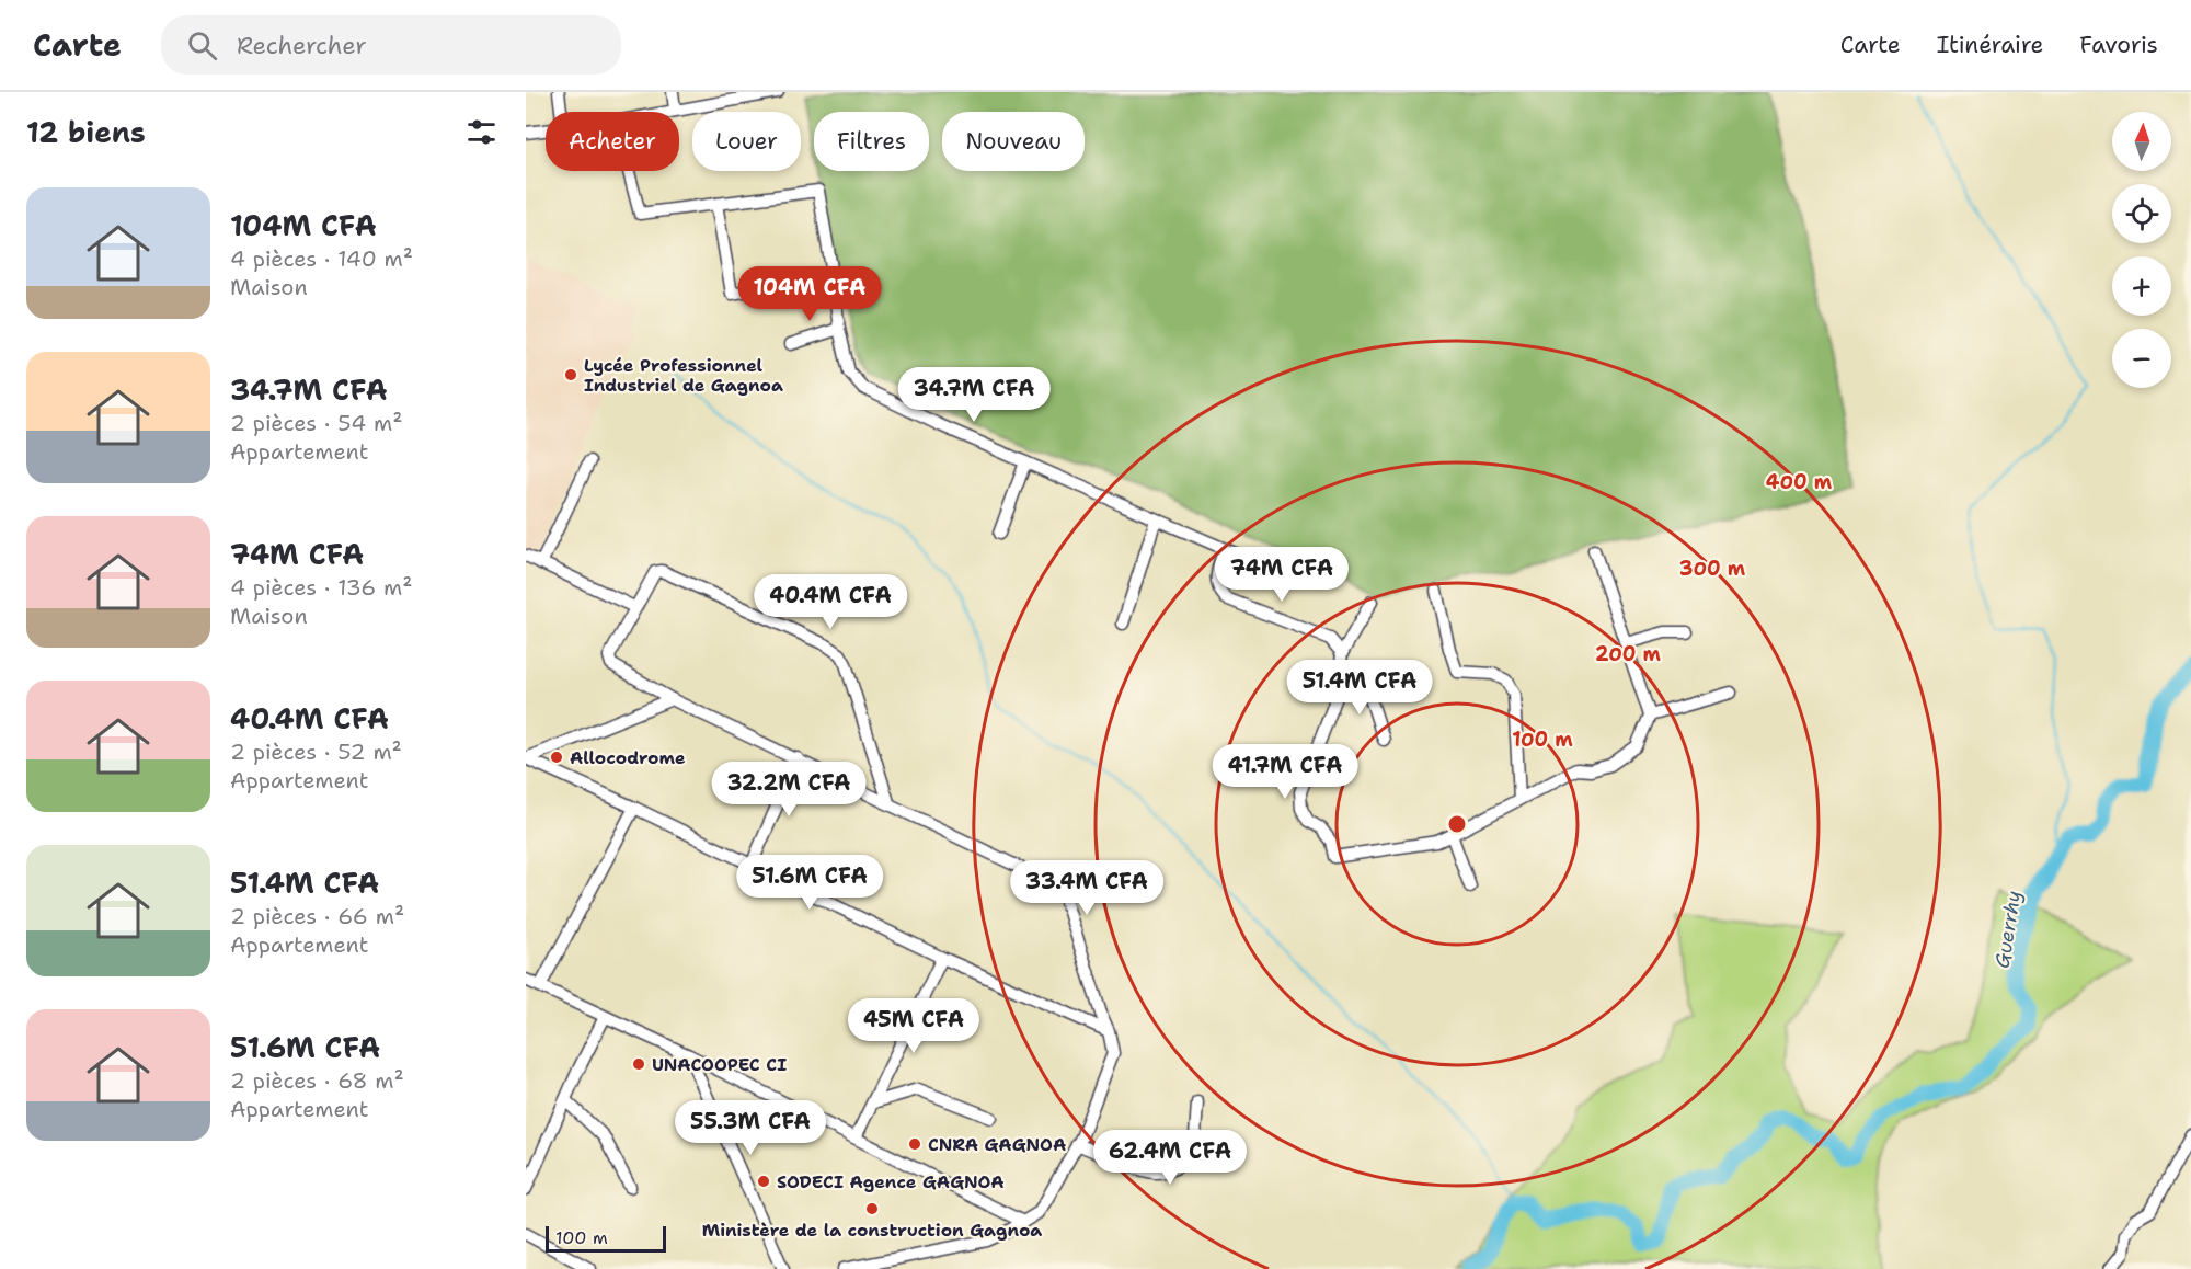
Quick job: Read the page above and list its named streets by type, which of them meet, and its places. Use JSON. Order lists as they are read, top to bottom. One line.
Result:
{"water":["Guerrhy"],"places":["Lycée Professionnel Industriel de Gagnoa","Allocodrome","UNACOOPEC CI","CNRA GAGNOA","SODECI Agence GAGNOA","Ministère de la construction Gagnoa"],"scale_bar":"100 m","north":"top","page":{"header":"Carte","search":"Rechercher","nav":["Carte","Itinéraire","Favoris"],"heading":"12 biens","map_buttons":["+","−"],"chip":["Acheter","Louer","Filtres","Nouveau"],"list":[{"name":"104M CFA","note":"4 pièces · 140 m² · Maison"},{"name":"34.7M CFA","note":"2 pièces · 54 m² · Appartement"},{"name":"74M CFA","note":"4 pièces · 136 m² · Maison"},{"name":"40.4M CFA","note":"2 pièces · 52 m² · Appartement"},{"name":"51.4M CFA","note":"2 pièces · 66 m² · Appartement"},{"name":"51.6M CFA","note":"2 pièces · 68 m² · Appartement"}],"price":["104M CFA","34.7M CFA","74M CFA","40.4M CFA","51.4M CFA","41.7M CFA","32.2M CFA","51.6M CFA","33.4M CFA","45M CFA","55.3M CFA","62.4M CFA"],"scale":"100 m"},"rings":["400 m","300 m","200 m","100 m"]}
